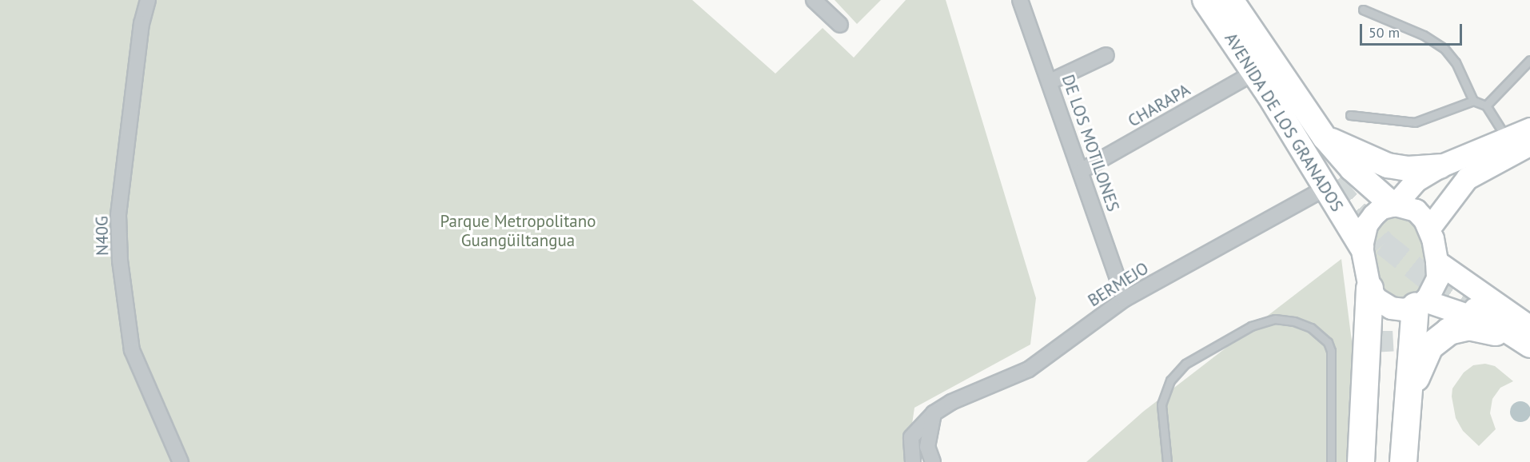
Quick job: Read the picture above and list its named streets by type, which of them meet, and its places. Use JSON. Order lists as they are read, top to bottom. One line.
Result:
{"streets":{"main road":["AVENIDA DE LOS GRANADOS"],"street":["CHARAPA","DE LOS MOTILONES","N40G","BERMEJO"]},"crossings":[["CHARAPA","AVENIDA DE LOS GRANADOS"],["CHARAPA","DE LOS MOTILONES"],["AVENIDA DE LOS GRANADOS","BERMEJO"],["DE LOS MOTILONES","BERMEJO"]],"parks":["Parque Metropolitano Guangüiltangua"],"scale_bar":"50 m"}
